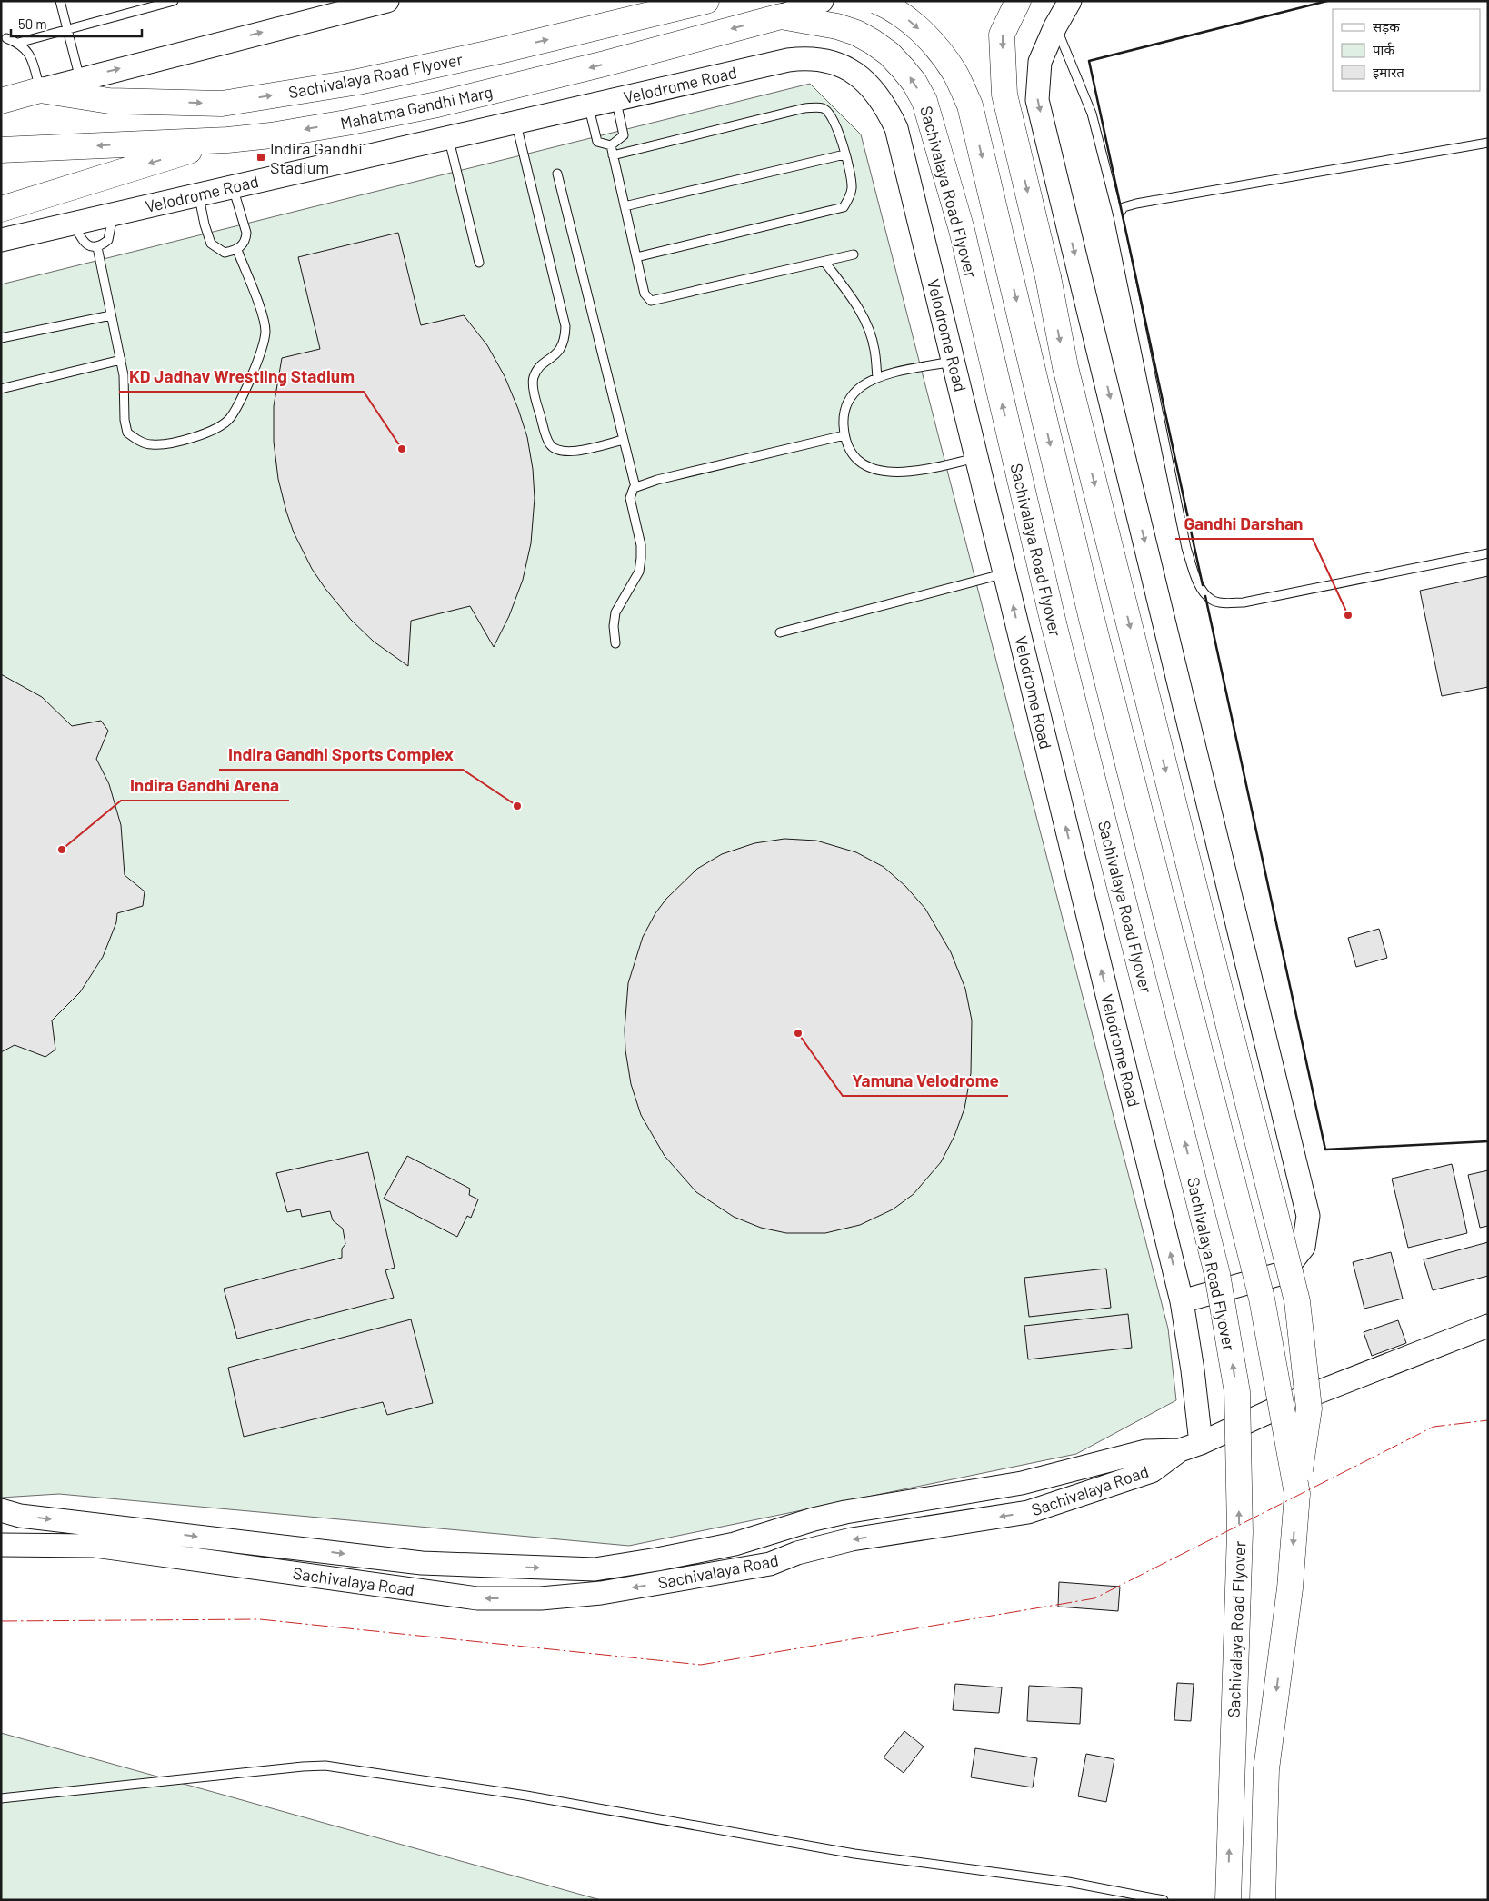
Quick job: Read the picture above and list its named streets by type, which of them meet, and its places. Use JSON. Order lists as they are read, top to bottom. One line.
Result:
{"streets":{"highway":["Sachivalaya Road Flyover","Mahatma Gandhi Marg"],"street":["Velodrome Road","Sachivalaya Road"]},"crossings":[["Sachivalaya Road Flyover","Mahatma Gandhi Marg"]],"places":{"transit":["Indira Gandhi Stadium"],"other":["KD Jadhav Wrestling Stadium","Gandhi Darshan","Indira Gandhi Sports Complex","Indira Gandhi Arena","Yamuna Velodrome"]},"legend":["सड़क","पार्क","इमारत"],"scale_bar":"50 m"}
